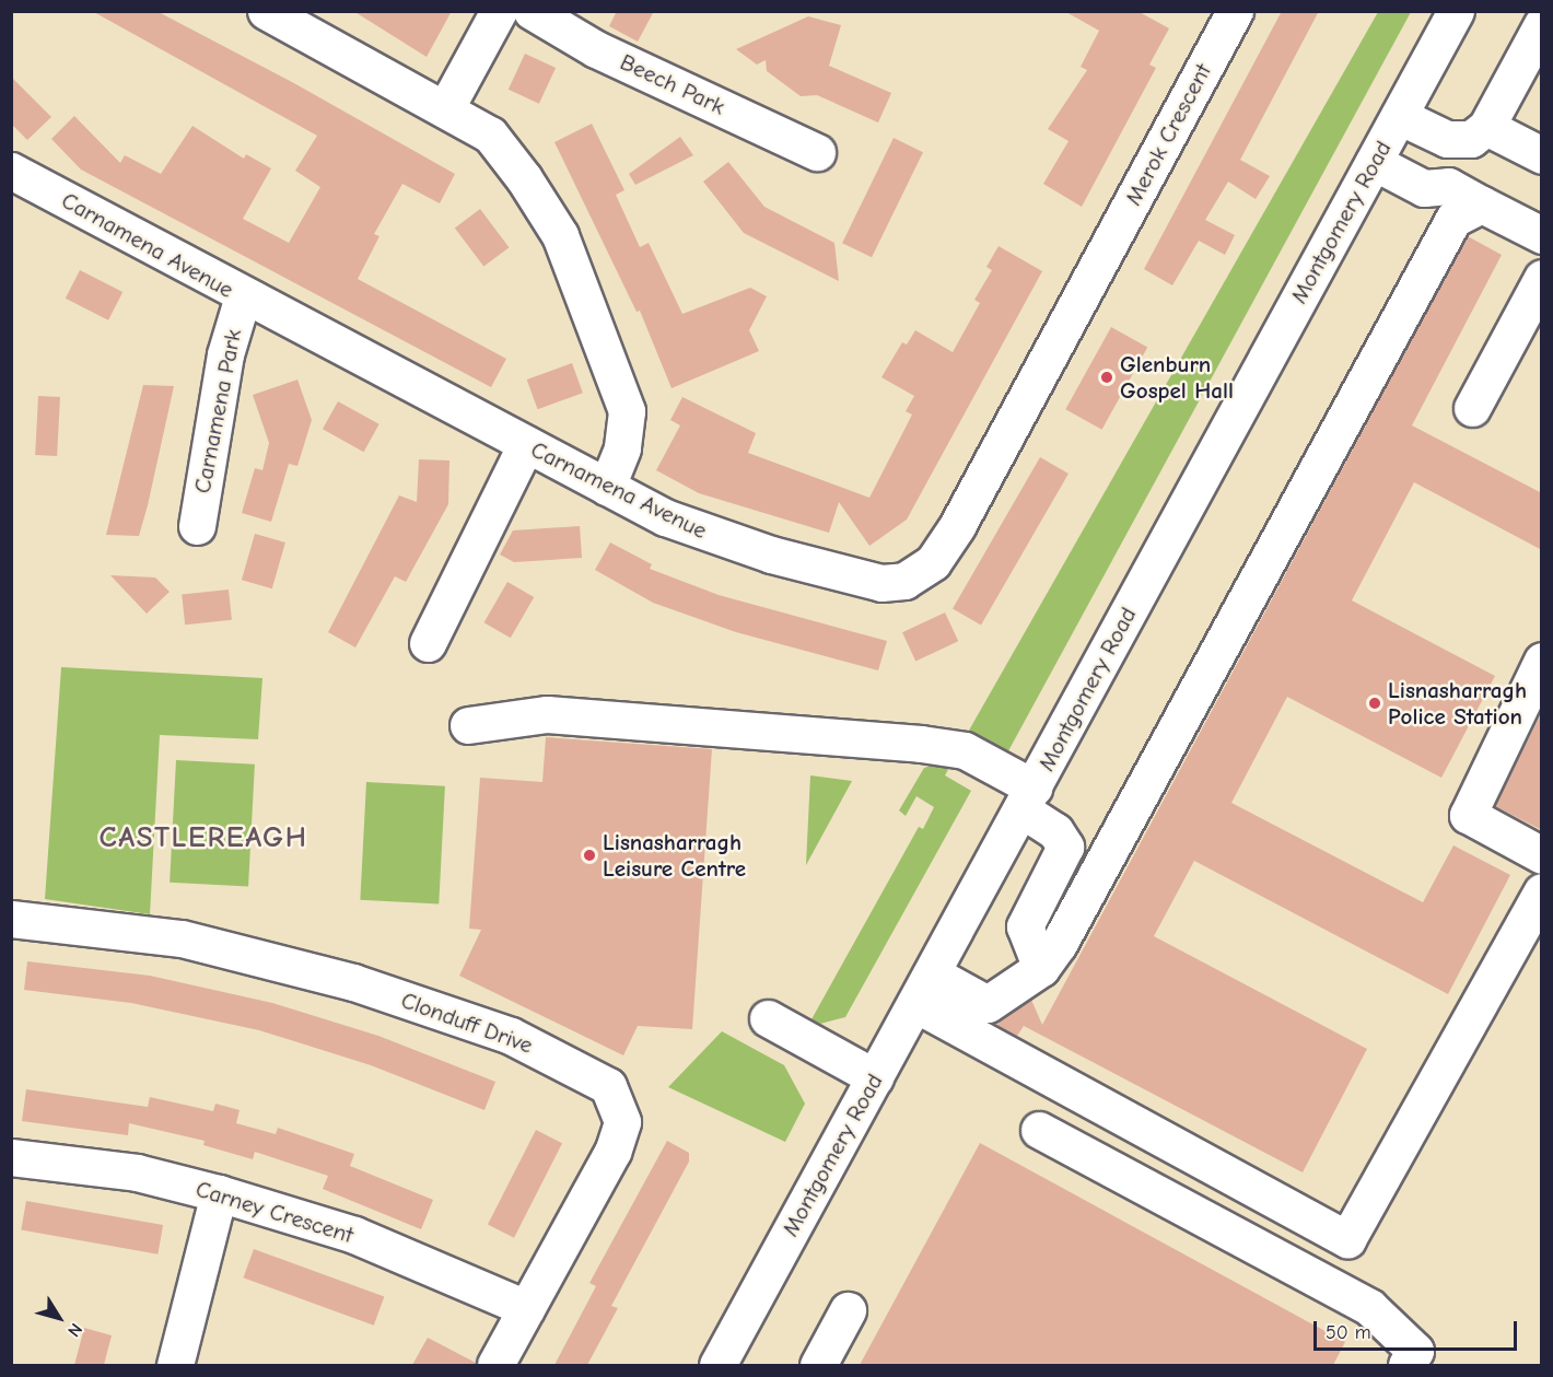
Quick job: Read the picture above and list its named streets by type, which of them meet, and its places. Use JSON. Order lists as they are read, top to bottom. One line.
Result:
{"streets":{"street":["Beech Park","Merok Crescent","Montgomery Road","Carnamena Avenue","Carnamena Park","Clonduff Drive","Carney Crescent"]},"crossings":[["Merok Crescent","Carnamena Avenue"],["Carnamena Avenue","Carnamena Park"],["Clonduff Drive","Carney Crescent"]],"districts":["CASTLEREAGH"],"places":["Glenburn Gospel Hall","Lisnasharragh Police Station","Lisnasharragh Leisure Centre"],"scale_bar":"50 m","north":"bottom right"}
